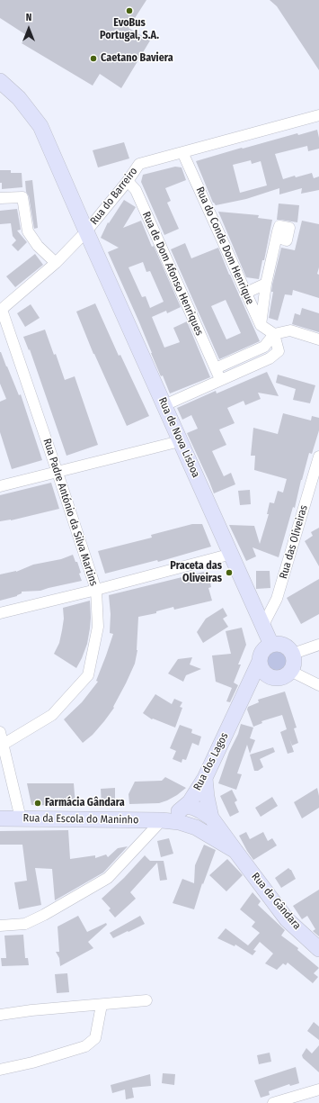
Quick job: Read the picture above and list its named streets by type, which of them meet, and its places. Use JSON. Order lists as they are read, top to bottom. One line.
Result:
{"streets":{"street":["Rua do Barreiro","Rua do Conde Dom Henrique","Rua de Dom Afonso Henriques","Rua de Nova Lisboa","Rua Padre António da Silva Martins","Rua das Oliveiras","Rua dos Lagos","Rua da Escola do Maninho","Rua da Gândara"]},"crossings":[["Rua do Barreiro","Rua do Conde Dom Henrique"],["Rua do Barreiro","Rua de Dom Afonso Henriques"],["Rua do Barreiro","Rua de Nova Lisboa"],["Rua do Barreiro","Rua Padre António da Silva Martins"],["Rua de Nova Lisboa","Rua das Oliveiras"],["Rua dos Lagos","Rua da Escola do Maninho"],["Rua dos Lagos","Rua da Gândara"],["Rua da Escola do Maninho","Rua da Gândara"]],"places":["EvoBus Portugal, S.A.","Caetano Baviera","Praceta das Oliveiras","Farmácia Gândara"],"north":"top"}
